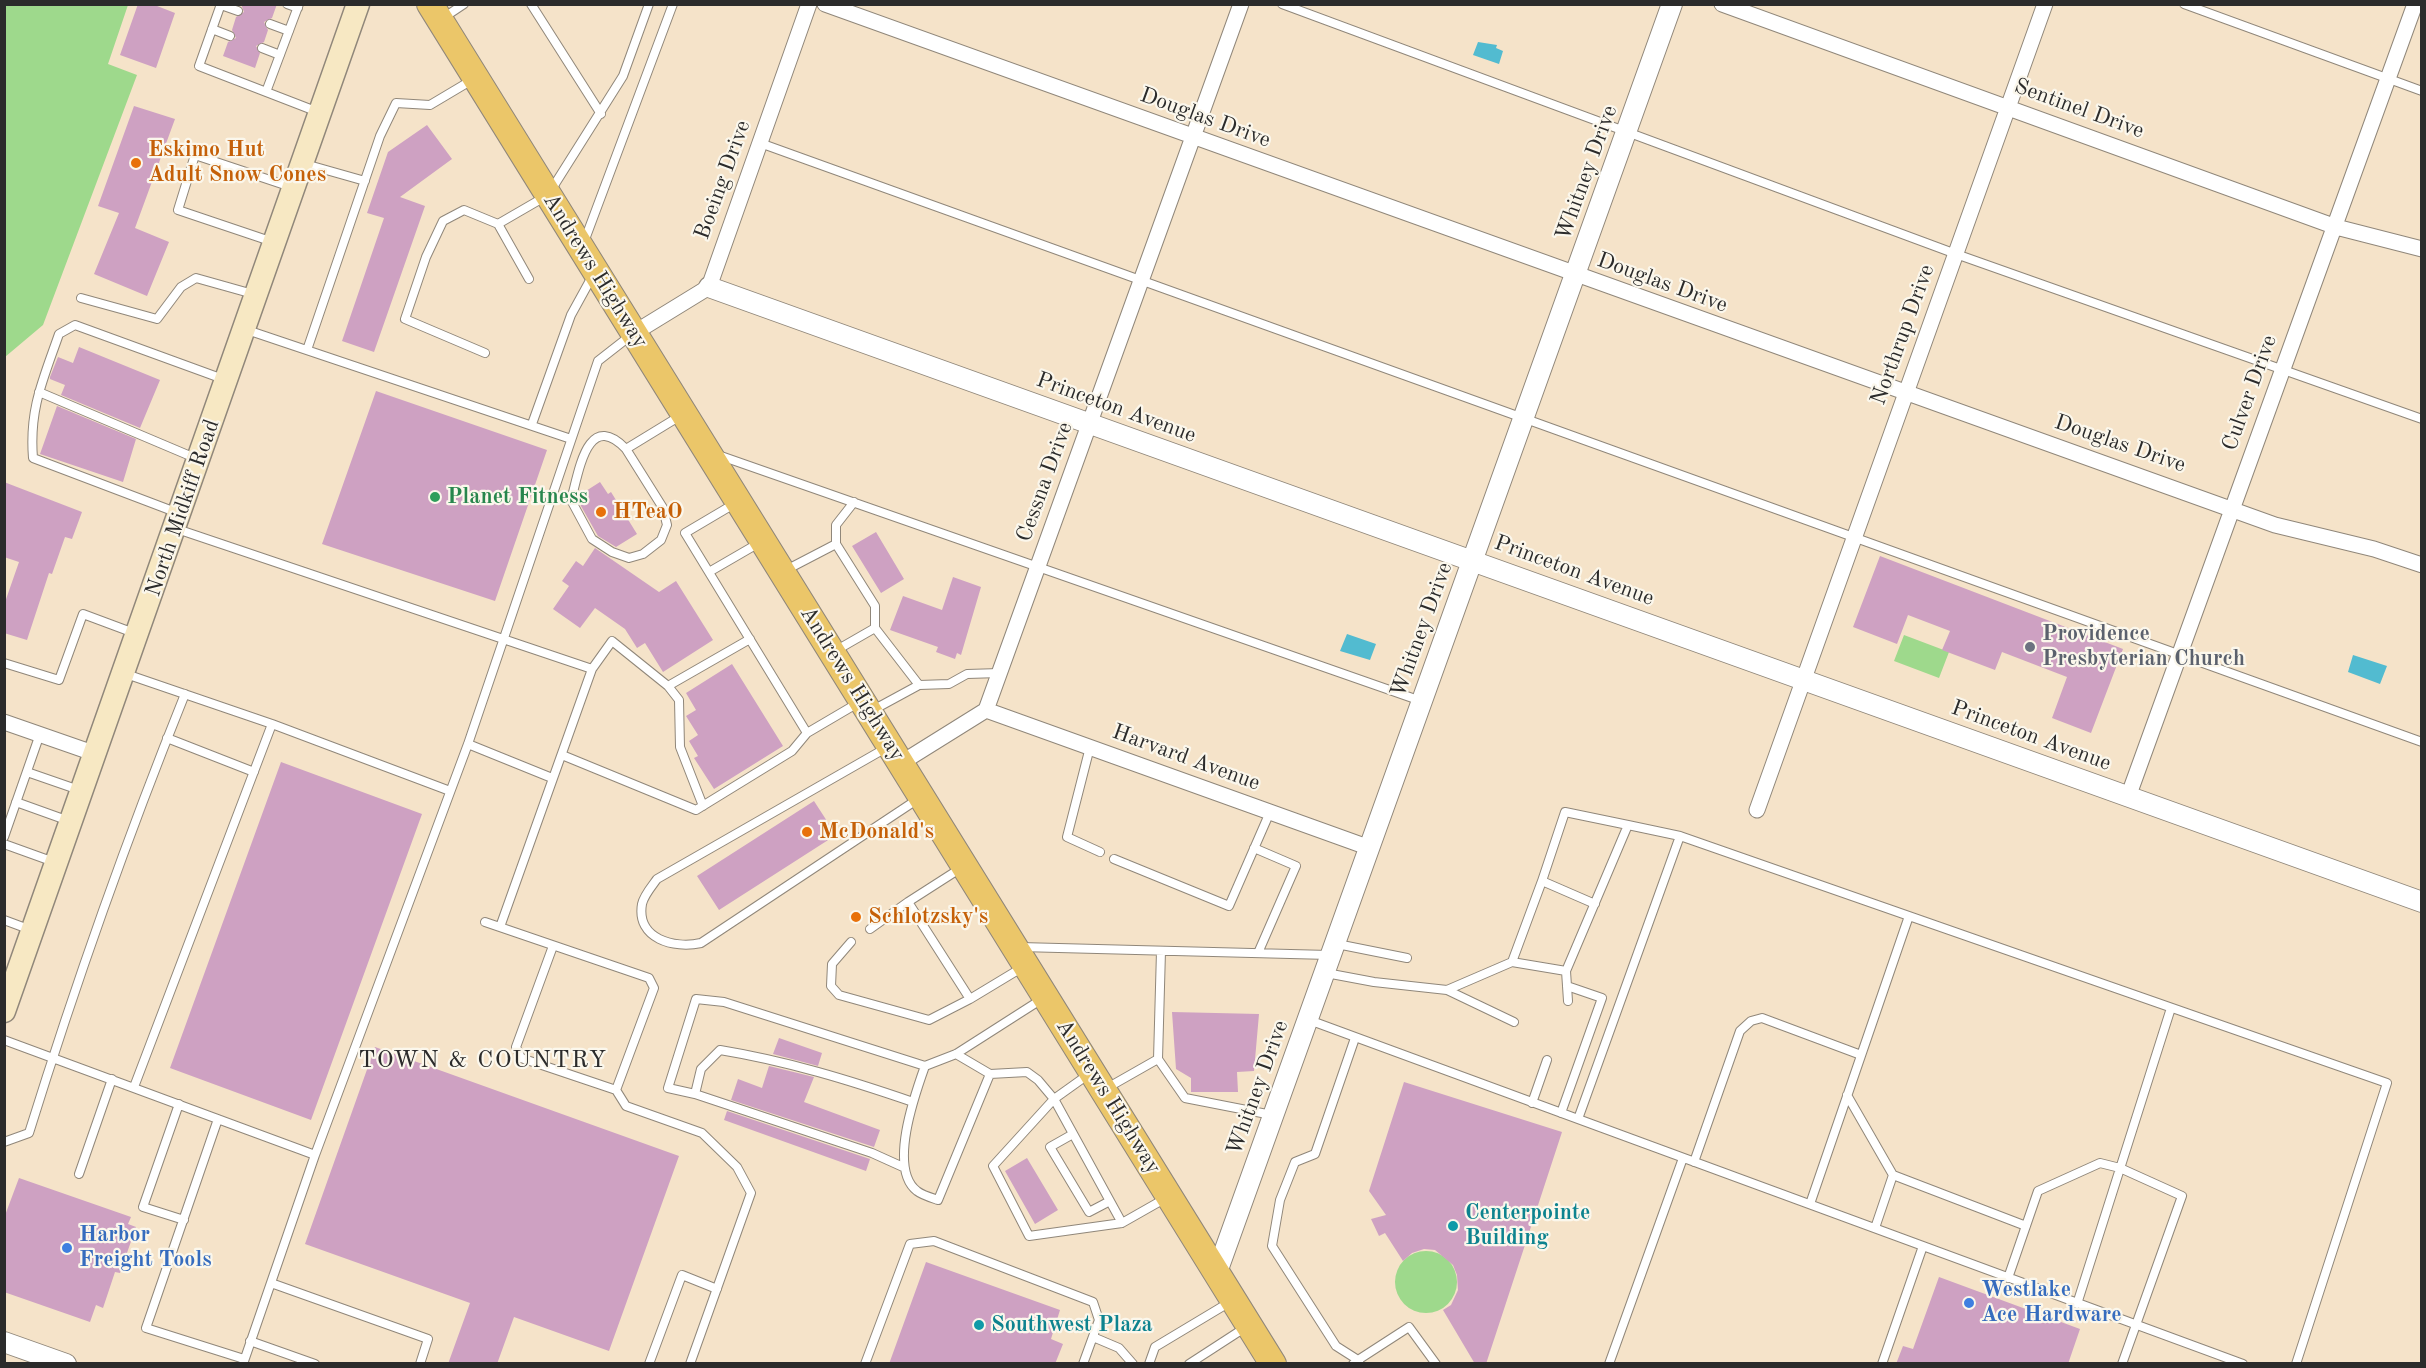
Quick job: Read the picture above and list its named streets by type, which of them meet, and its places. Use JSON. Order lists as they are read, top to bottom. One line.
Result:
{"streets":{"main road":["Andrews Highway","North Midkiff Road"],"street":["Sentinel Drive","Douglas Drive","Whitney Drive","Boeing Drive","Northrup Drive","Culver Drive","Princeton Avenue","Cessna Drive","Harvard Avenue"]},"crossings":[["Sentinel Drive","Northrup Drive"],["Sentinel Drive","Culver Drive"],["Douglas Drive","Whitney Drive"],["Douglas Drive","Northrup Drive"],["Douglas Drive","Culver Drive"],["Douglas Drive","Cessna Drive"],["Whitney Drive","Andrews Highway"],["Whitney Drive","Princeton Avenue"],["Whitney Drive","Harvard Avenue"],["Boeing Drive","Princeton Avenue"],["Northrup Drive","Princeton Avenue"],["Culver Drive","Princeton Avenue"],["Princeton Avenue","Cessna Drive"],["Cessna Drive","Harvard Avenue"]],"districts":["TOWN & COUNTRY"],"places":["Eskimo Hut Adult Snow Cones","Planet Fitness","HTeaO","Providence Presbyterian Church","McDonald's","Schlotzsky's","Centerpointe Building","Harbor Freight Tools","Westlake Ace Hardware","Southwest Plaza"]}
